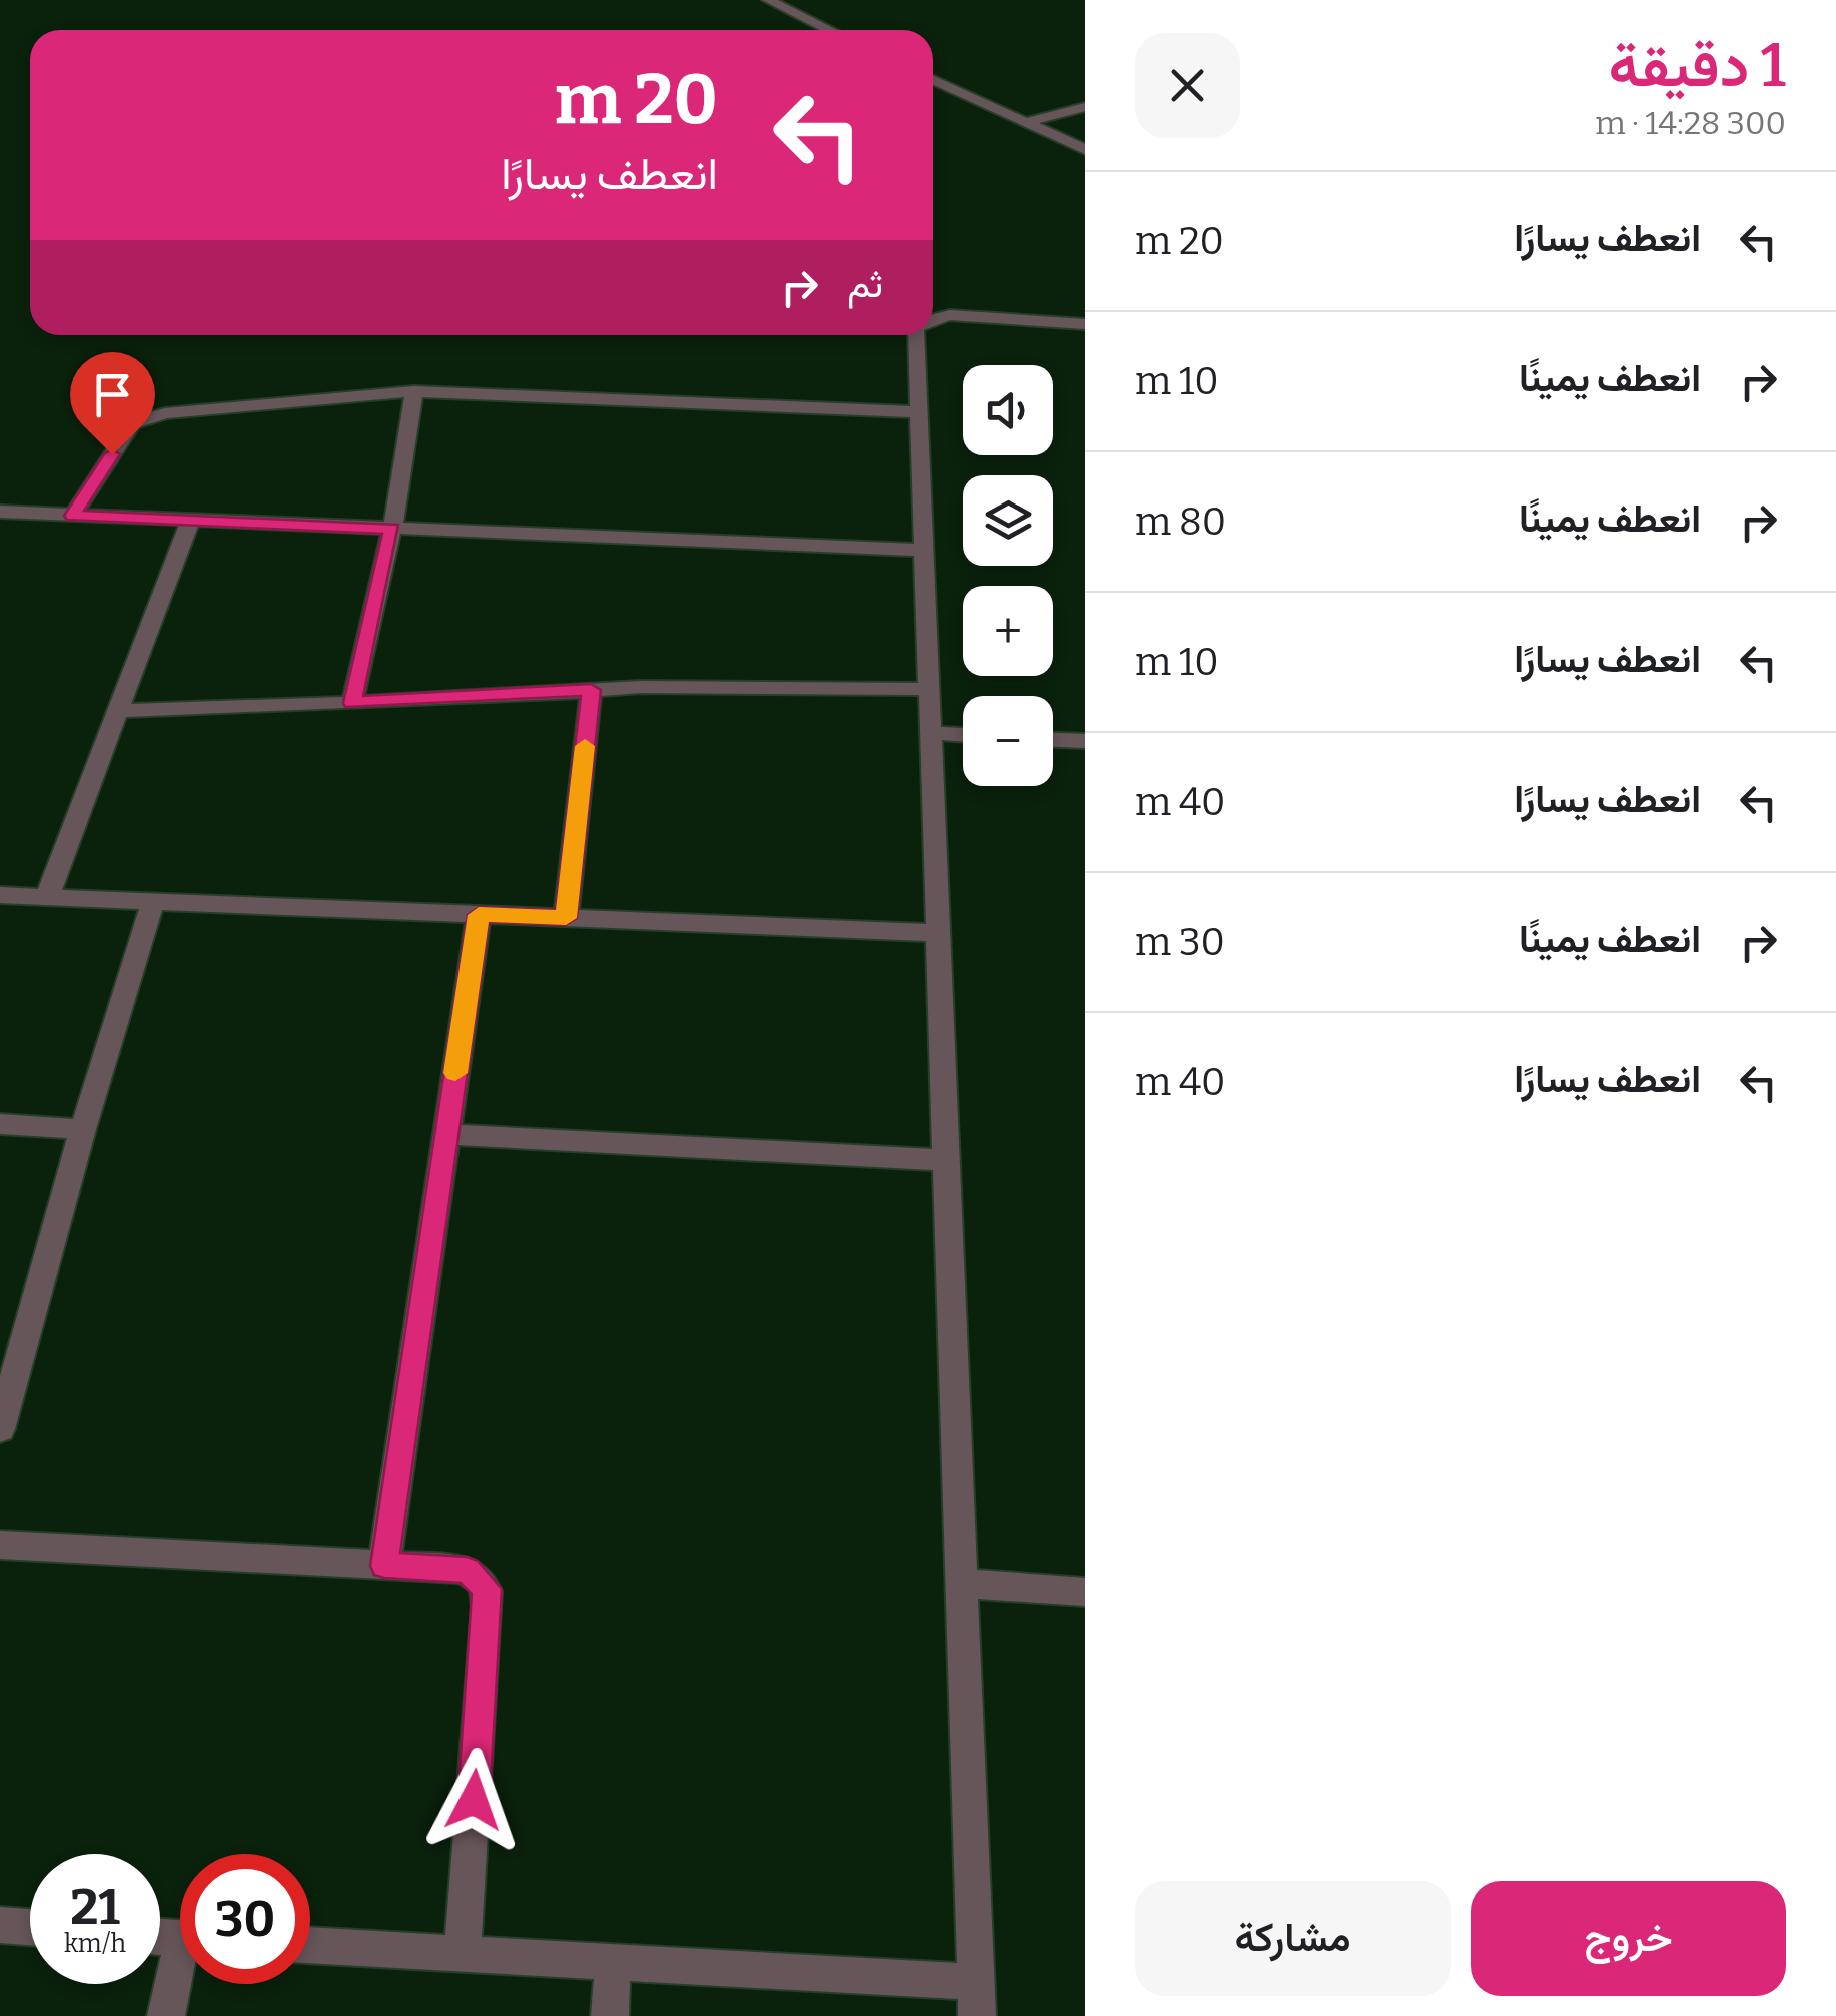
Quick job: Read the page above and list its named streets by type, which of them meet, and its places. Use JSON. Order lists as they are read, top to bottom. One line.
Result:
{"page":{"heading":["1 دقيقة","300 m · 14:28"],"turn":["20 m","انعطف يسارًا"],"list":[{"name":"انعطف يسارًا","value":"20 m"},{"name":"انعطف يمينًا","value":"10 m"},{"name":"انعطف يمينًا","value":"80 m"},{"name":"انعطف يسارًا","value":"10 m"},{"name":"انعطف يسارًا","value":"40 m"},{"name":"انعطف يمينًا","value":"30 m"},{"name":"انعطف يسارًا","value":"40 m"}],"then":"ثم","map_buttons":["+","−"],"speed":"21 km/h","limit":"30","buttons":["خروج","مشاركة"]}}
